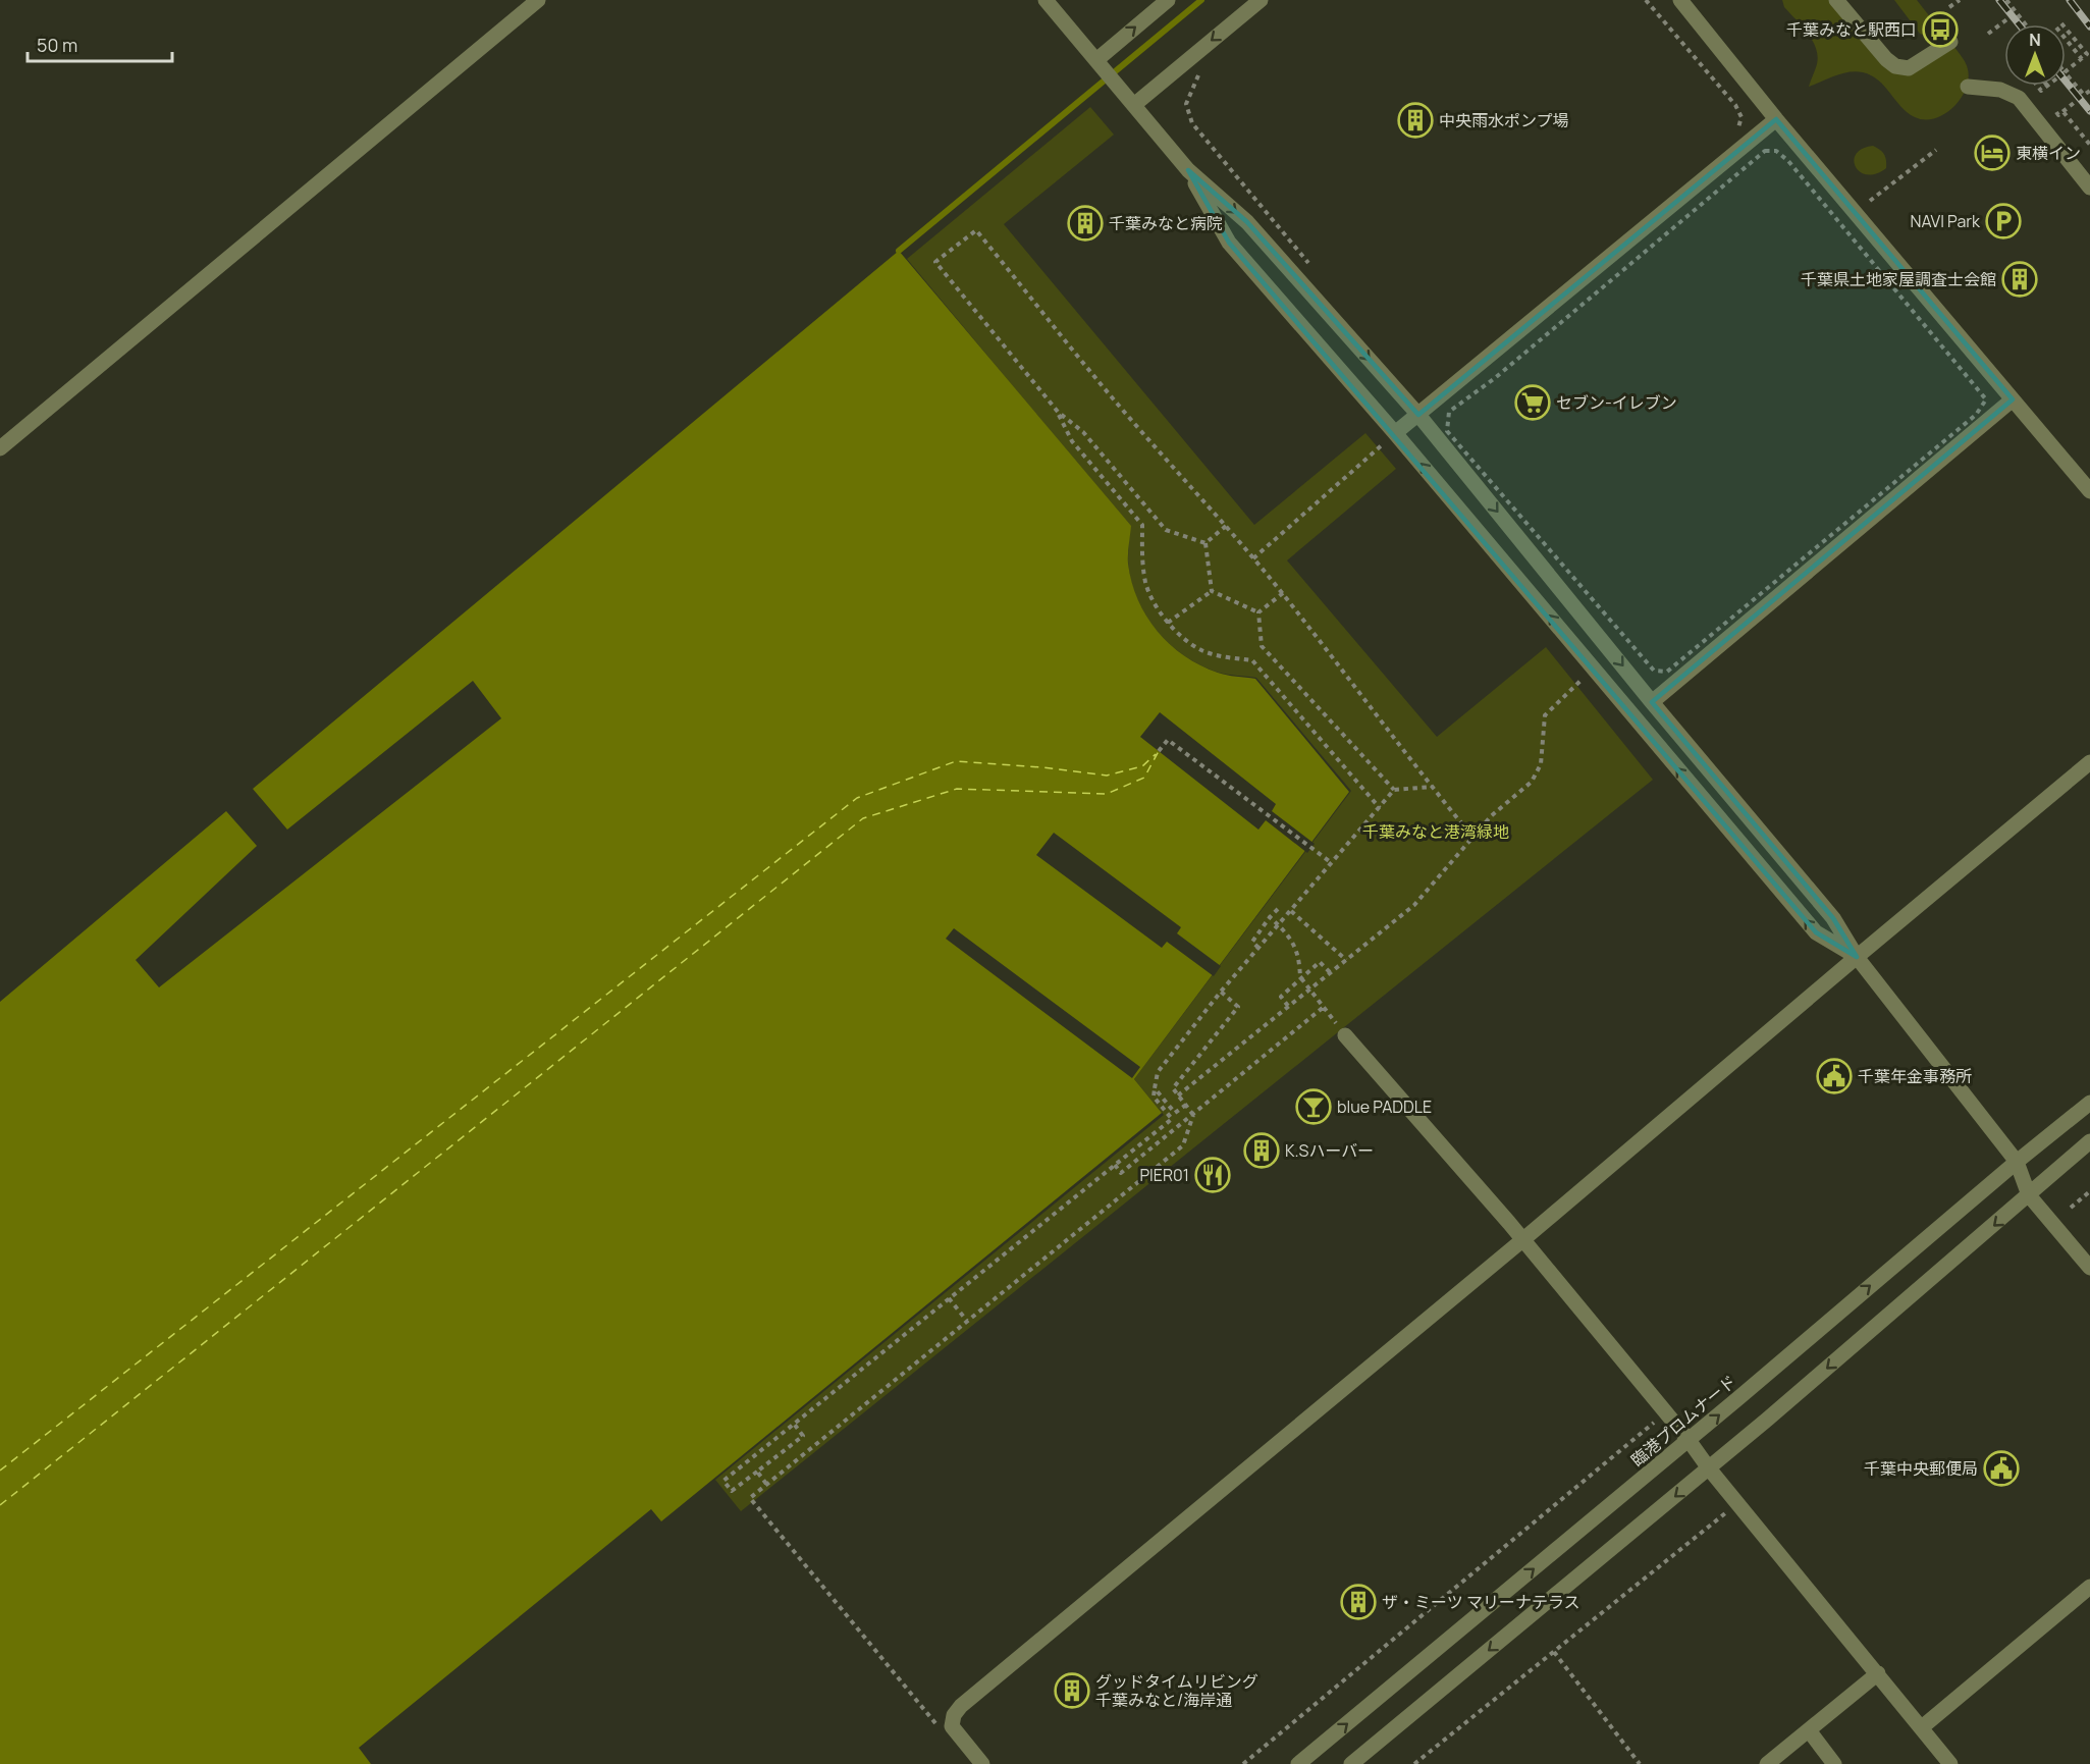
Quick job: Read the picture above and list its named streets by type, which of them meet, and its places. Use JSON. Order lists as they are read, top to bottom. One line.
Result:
{"streets":{"street":["臨港プロムナード"]},"parks":["千葉みなと港湾緑地"],"places":{"bus stop":["千葉みなと駅西口"],"building":["中央雨水ポンプ場","千葉みなと病院","千葉県土地家屋調査士会館","K.Sハーバー","ザ・ミーツ マリーナテラス","グッドタイムリビング 千葉みなと/海岸通"],"hotel":["東横イン"],"parking":["NAVI Park"],"supermarket":["セブン-イレブン"],"public building":["千葉年金事務所","千葉中央郵便局"],"bar":["blue PADDLE"],"restaurant":["PIER01"]},"scale_bar":"50 m","north":"top"}
